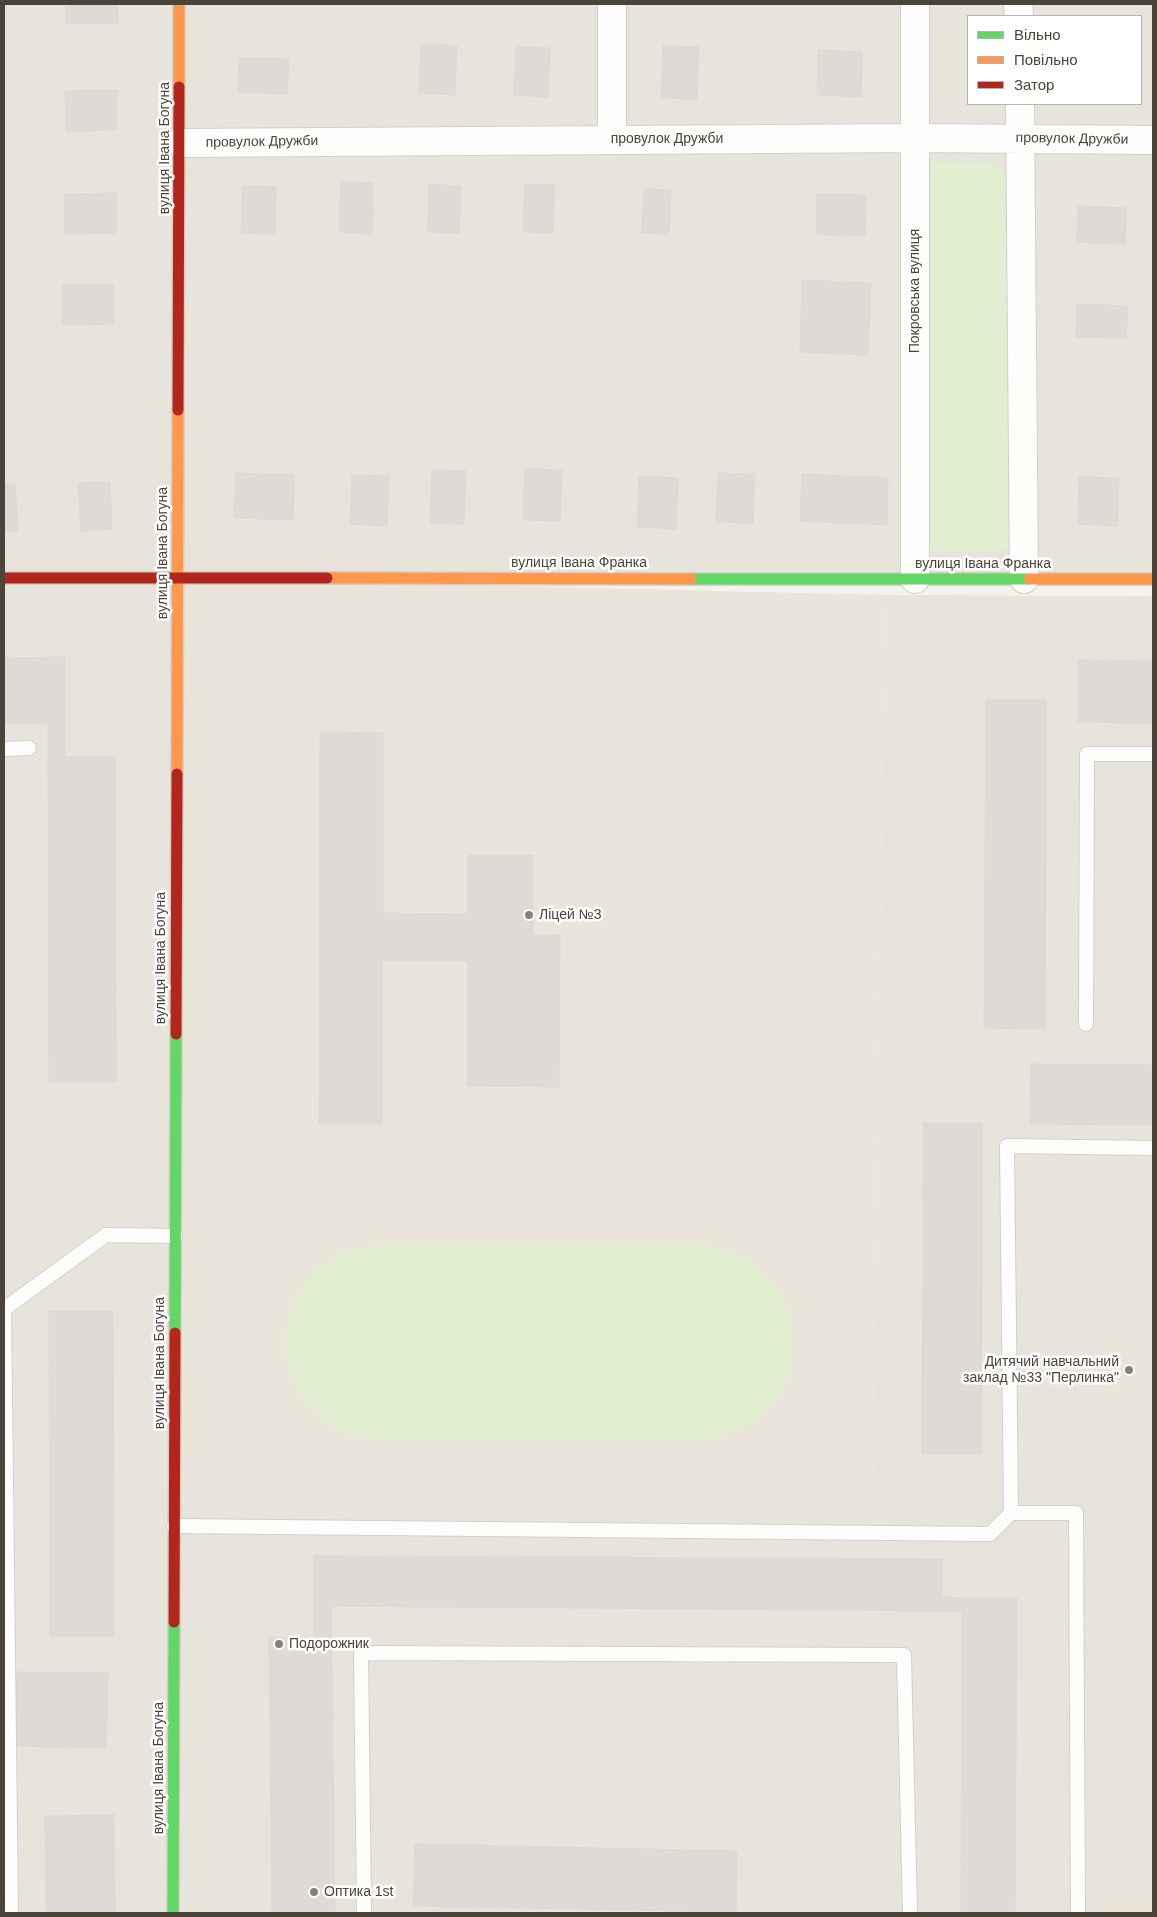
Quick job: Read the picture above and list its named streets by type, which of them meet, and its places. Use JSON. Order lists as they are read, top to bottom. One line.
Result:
{"streets":{"street":["провулок Дружби","вулиця Івана Богуна","Покровська вулиця","вулиця Івана Франка"]},"crossings":[["провулок Дружби","вулиця Івана Богуна"],["провулок Дружби","Покровська вулиця"],["вулиця Івана Богуна","вулиця Івана Франка"],["Покровська вулиця","вулиця Івана Франка"]],"places":["Ліцей №3","Дитячий навчальний заклад №33 \"Перлинка\"","Подорожник","Оптика 1st"],"legend":["Вільно","Повільно","Затор"]}
